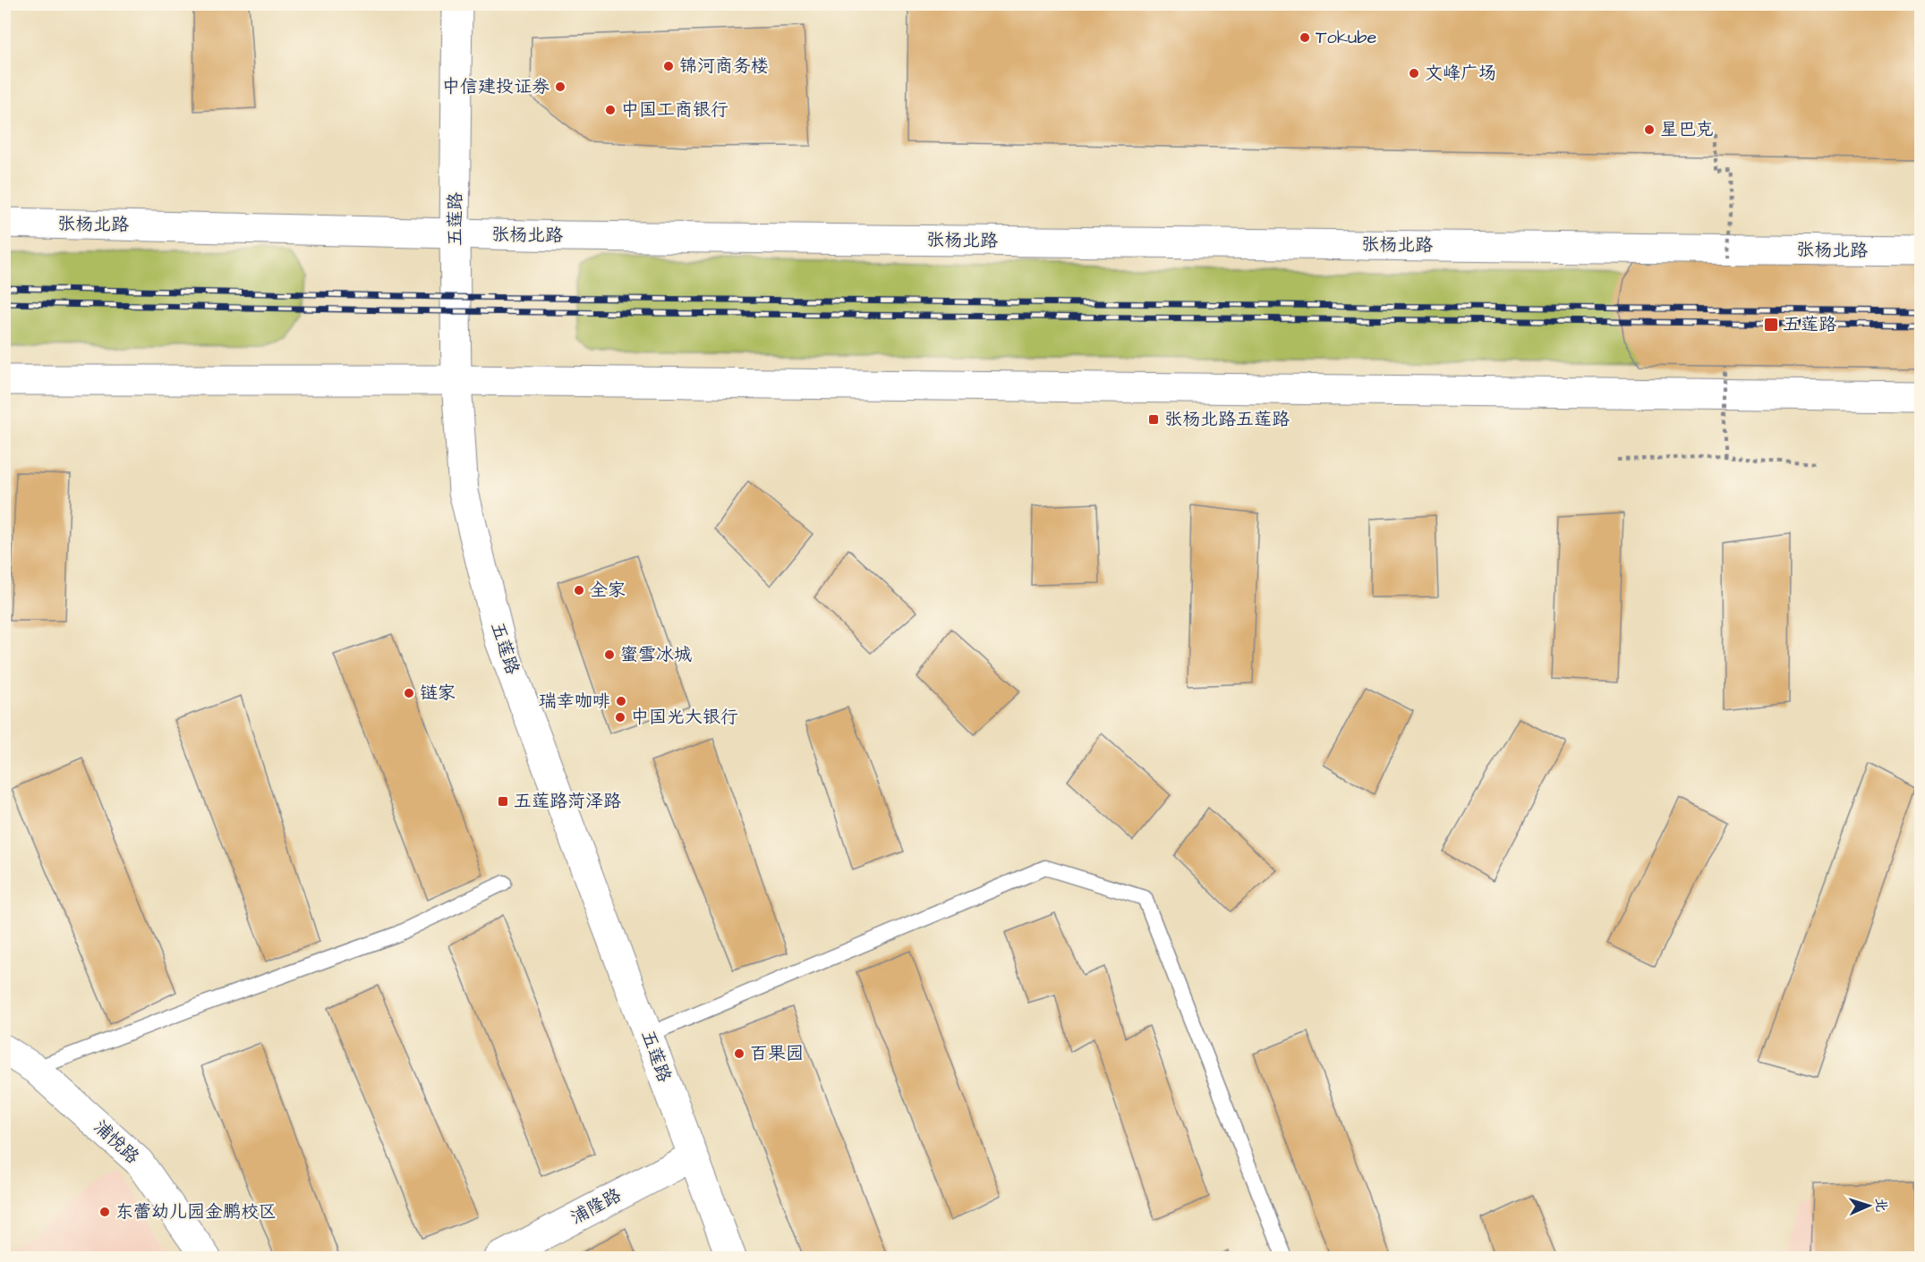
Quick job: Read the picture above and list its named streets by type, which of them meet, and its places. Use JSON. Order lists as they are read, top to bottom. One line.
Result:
{"streets":{"main road":["五莲路","张杨北路","浦悦路","浦隆路"]},"crossings":[["五莲路","张杨北路"],["五莲路","浦隆路"]],"places":{"other":["Tokube","锦河商务楼","文峰广场","中信建投证券","中国工商银行","星巴克","全家","蜜雪冰城","链家","瑞幸咖啡","中国光大银行","百果园","东蕾幼儿园金鹏校区"],"transit":["五莲路","张杨北路五莲路","五莲路菏泽路"]},"north":"right"}
